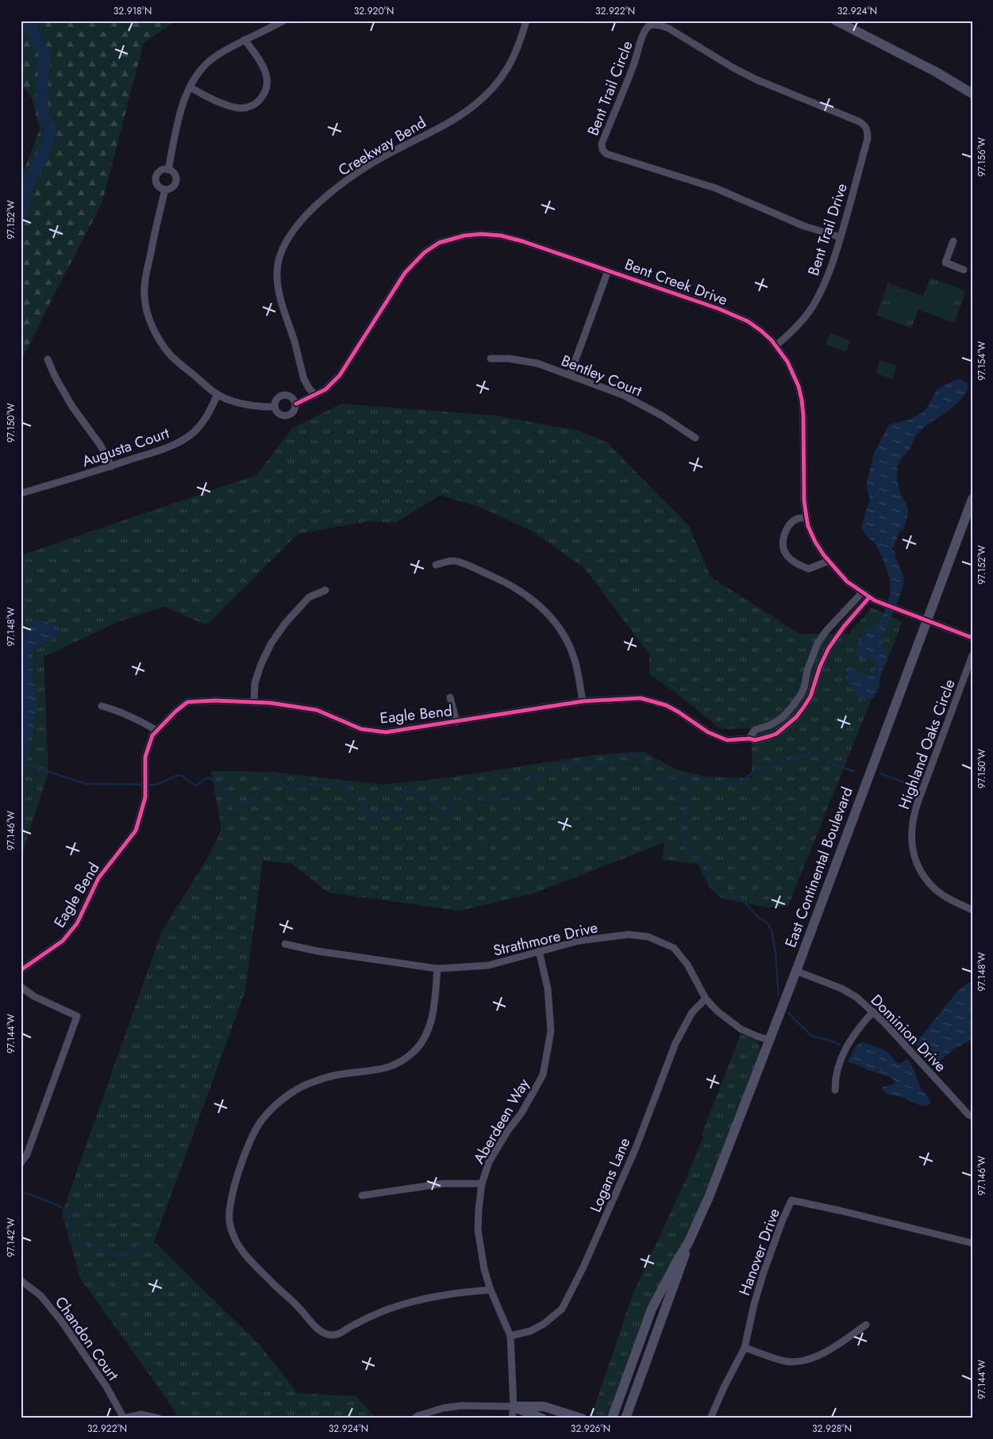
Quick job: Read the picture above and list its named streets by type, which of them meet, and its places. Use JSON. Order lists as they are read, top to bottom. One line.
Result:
{"streets":{"main road":["East Continental Boulevard"],"street":["Bent Trail Circle","Creekway Bend","Bent Trail Drive","Bent Creek Drive","Bentley Court","Augusta Court","Eagle Bend","Highland Oaks Circle","Strathmore Drive","Dominion Drive","Aberdeen Way","Logans Lane","Hanover Drive","Chandon Court"]},"crossings":[["Bent Trail Circle","Bent Trail Drive"],["Creekway Bend","Bent Creek Drive"],["Bent Trail Drive","Bent Creek Drive"],["Bent Creek Drive","Eagle Bend"],["Bent Creek Drive","East Continental Boulevard"],["East Continental Boulevard","Strathmore Drive"],["East Continental Boulevard","Dominion Drive"],["Strathmore Drive","Aberdeen Way"],["Strathmore Drive","Logans Lane"],["Aberdeen Way","Logans Lane"]],"coordinates":["32.918°N","32.920°N","32.922°N","32.924°N","97.156°W","97.152°W","97.154°W","97.150°W","97.148°W","97.146°W","97.144°W","97.142°W","32.926°N","32.928°N"]}
